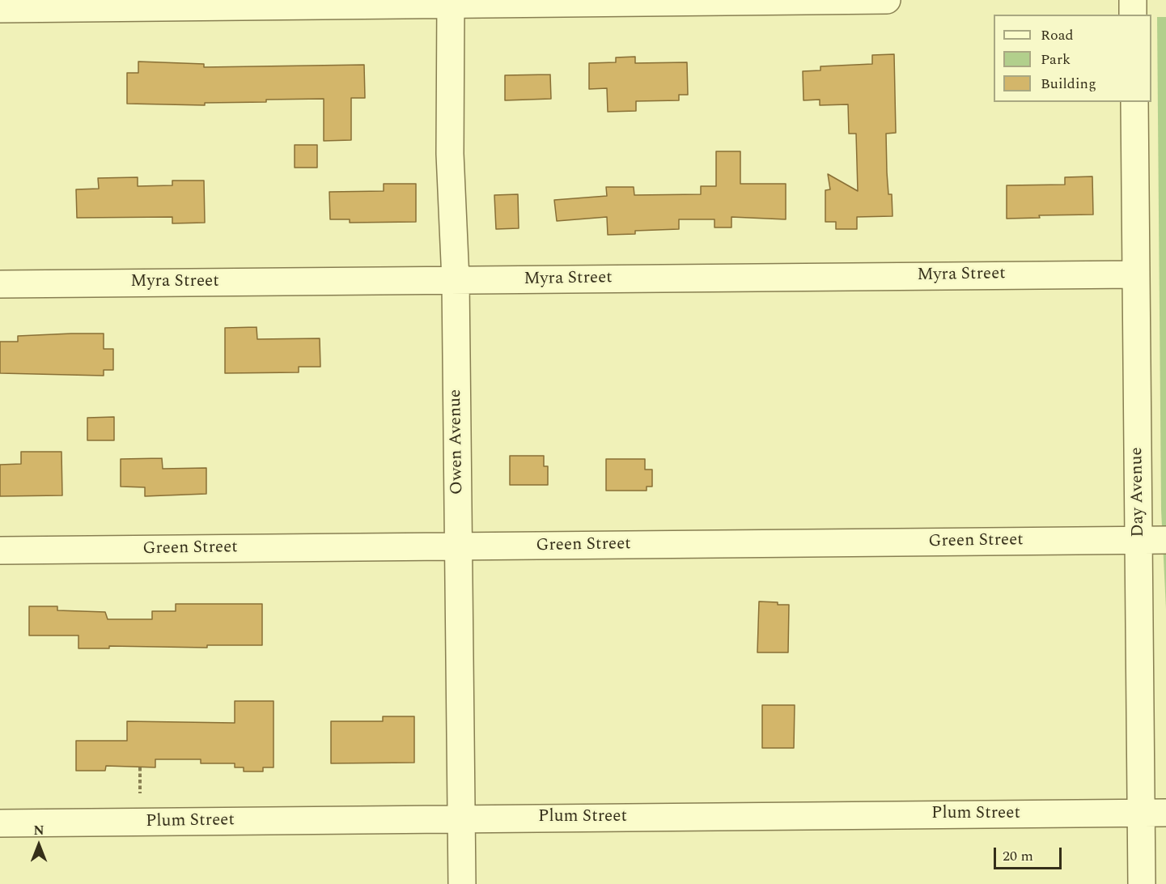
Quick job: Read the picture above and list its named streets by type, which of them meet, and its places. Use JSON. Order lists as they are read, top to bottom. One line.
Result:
{"streets":{"street":["Myra Street","Owen Avenue","Day Avenue","Green Street","Plum Street"]},"crossings":[["Myra Street","Owen Avenue"],["Myra Street","Day Avenue"],["Owen Avenue","Green Street"],["Owen Avenue","Plum Street"],["Day Avenue","Green Street"],["Day Avenue","Plum Street"]],"legend":["Road","Park","Building"],"scale_bar":"20 m","north":"top"}
